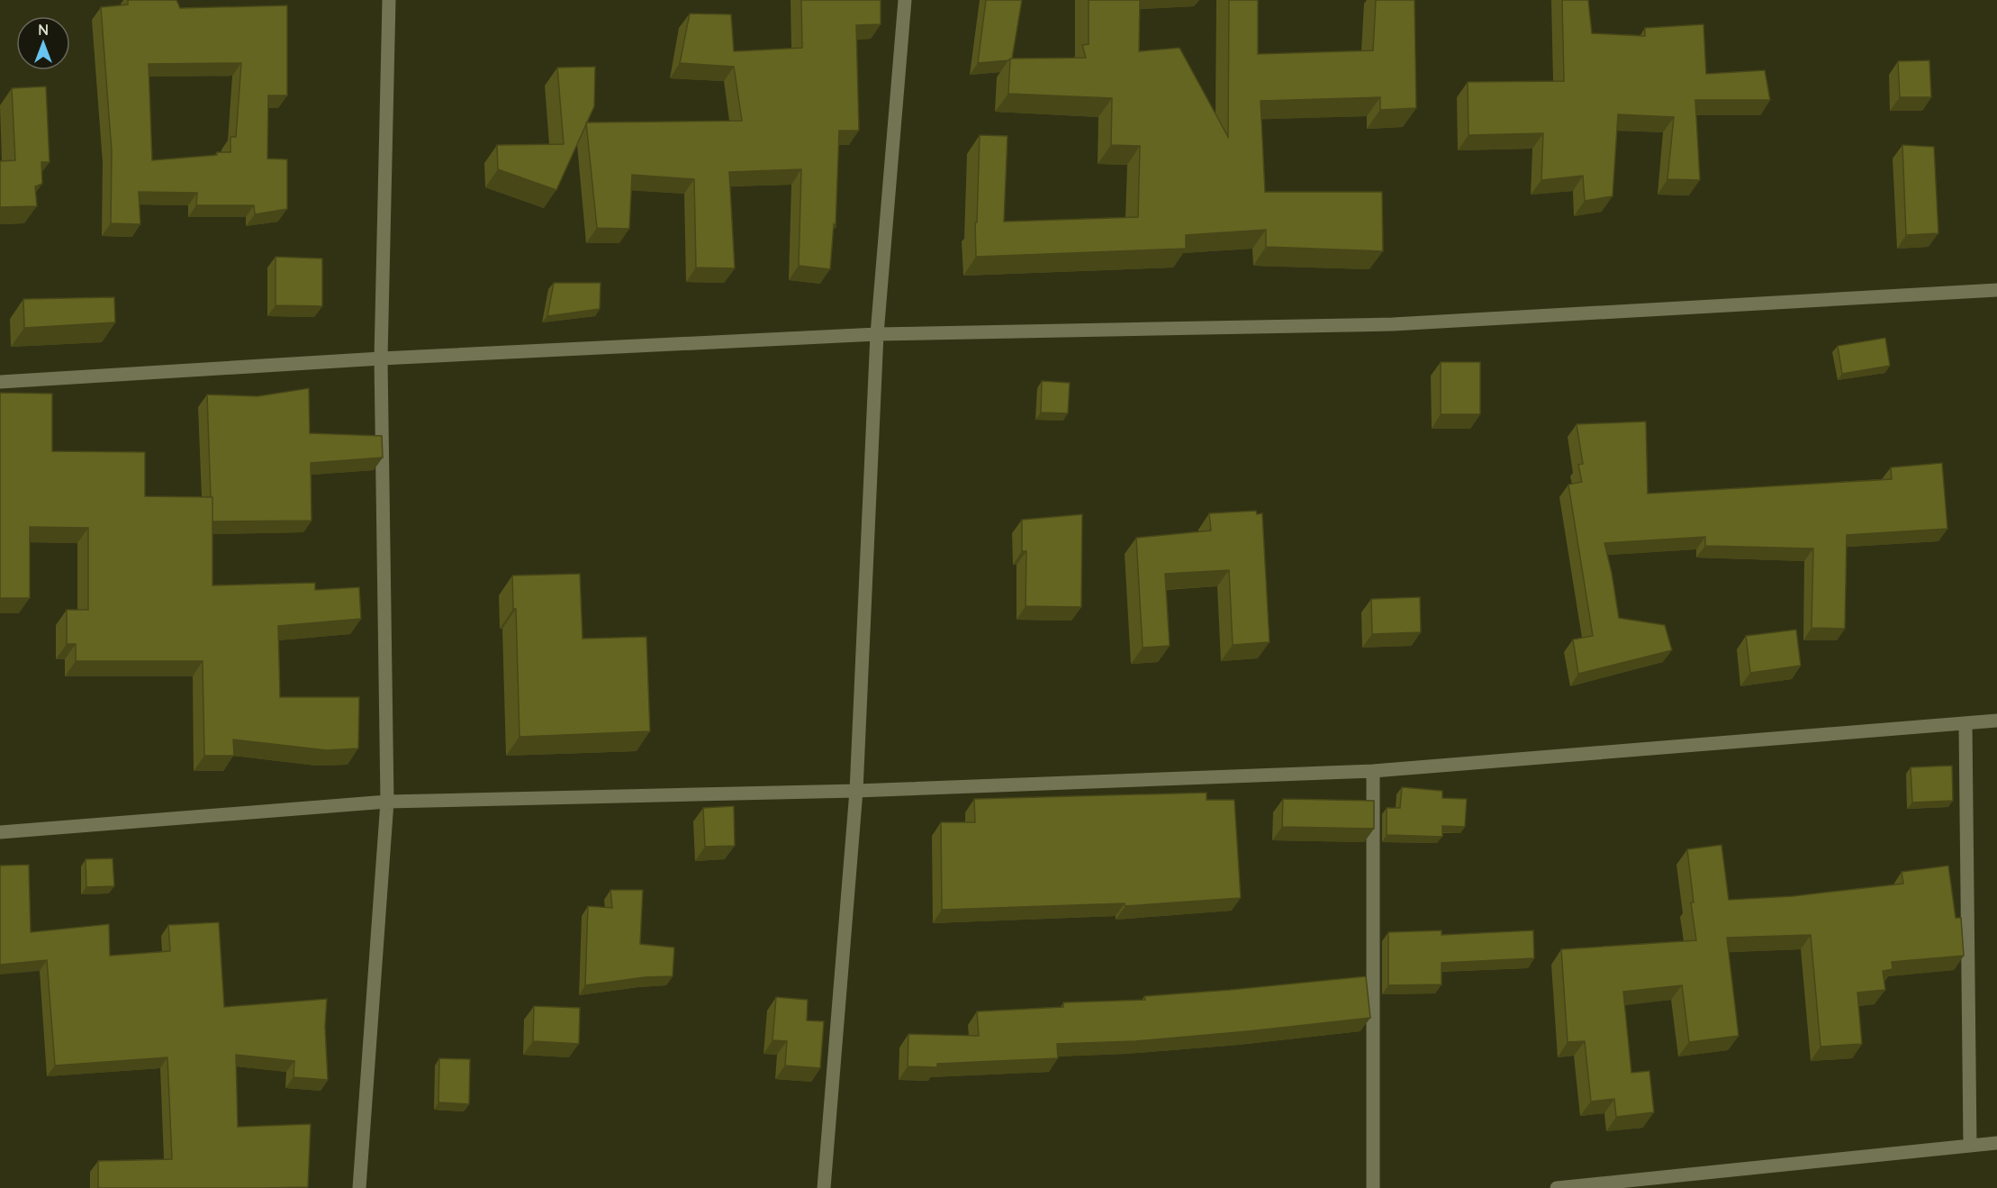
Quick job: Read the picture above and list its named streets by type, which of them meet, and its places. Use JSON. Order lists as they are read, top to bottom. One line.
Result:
{"north":"top"}
